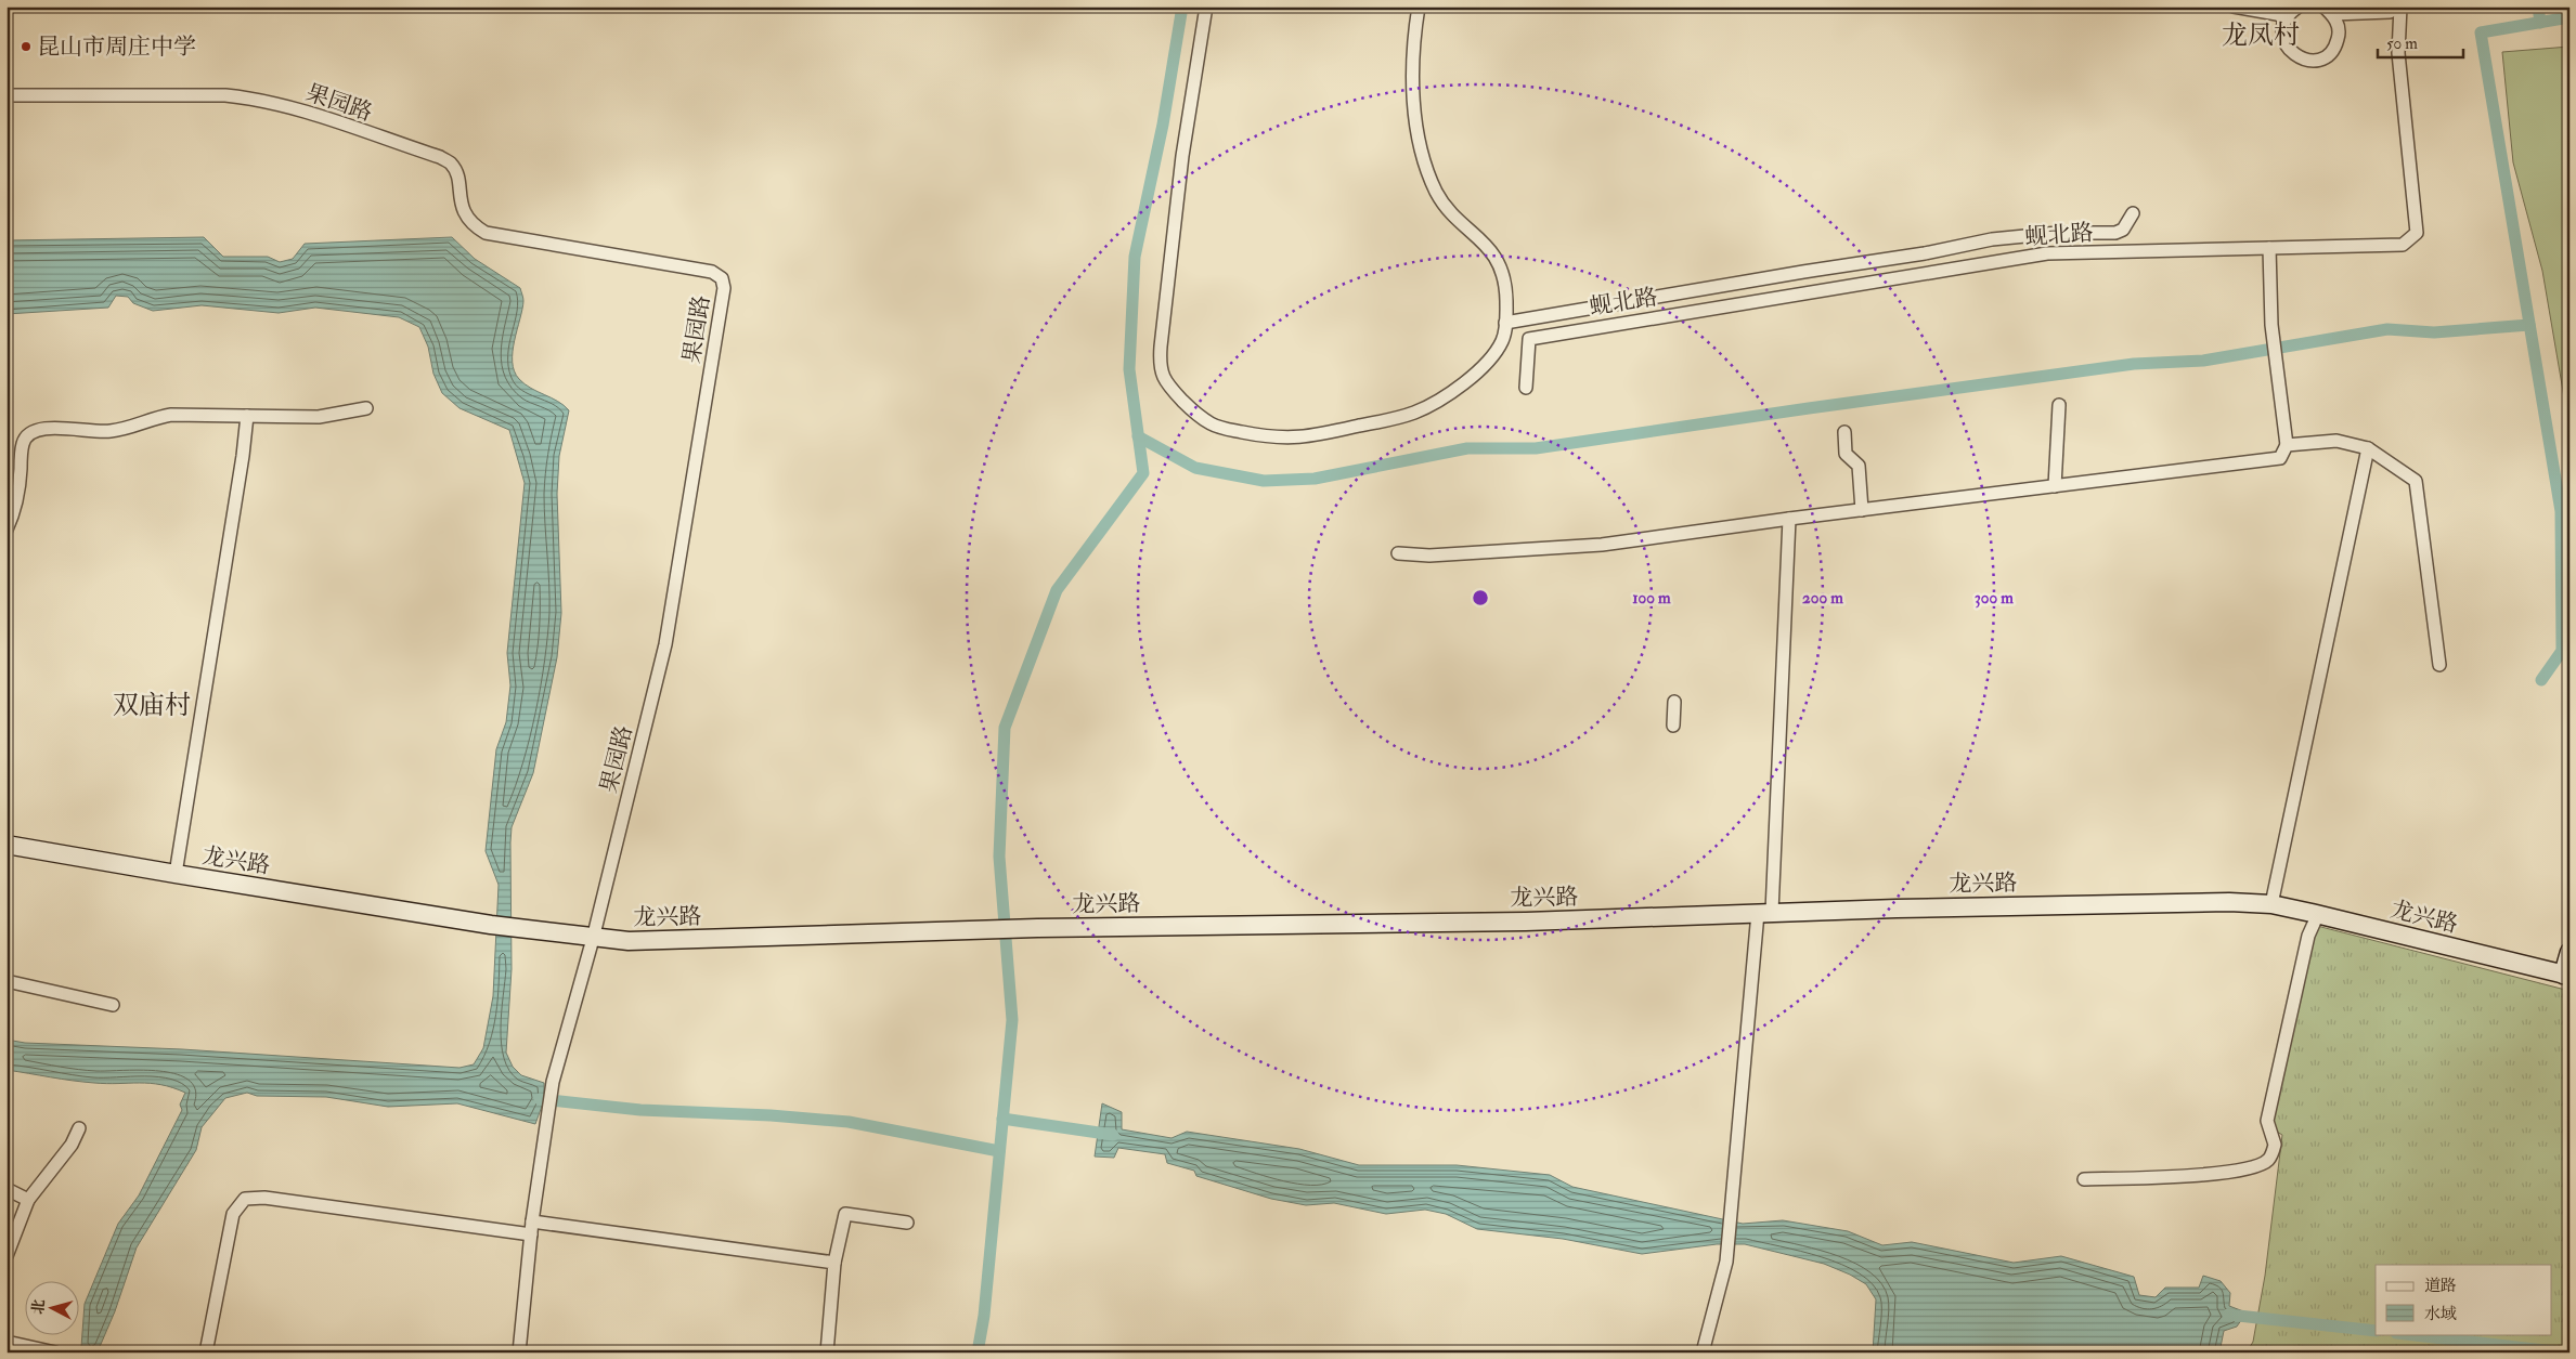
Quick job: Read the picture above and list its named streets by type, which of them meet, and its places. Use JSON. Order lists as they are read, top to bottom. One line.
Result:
{"streets":{"street":["果园路","蚬北路","龙兴路"]},"crossings":[["果园路","龙兴路"]],"districts":["龙凤村","双庙村"],"places":["昆山市周庄中学"],"legend":["道路","水域"],"scale_bar":"50 m","north":"left","rings":["100 m","200 m","300 m"]}
